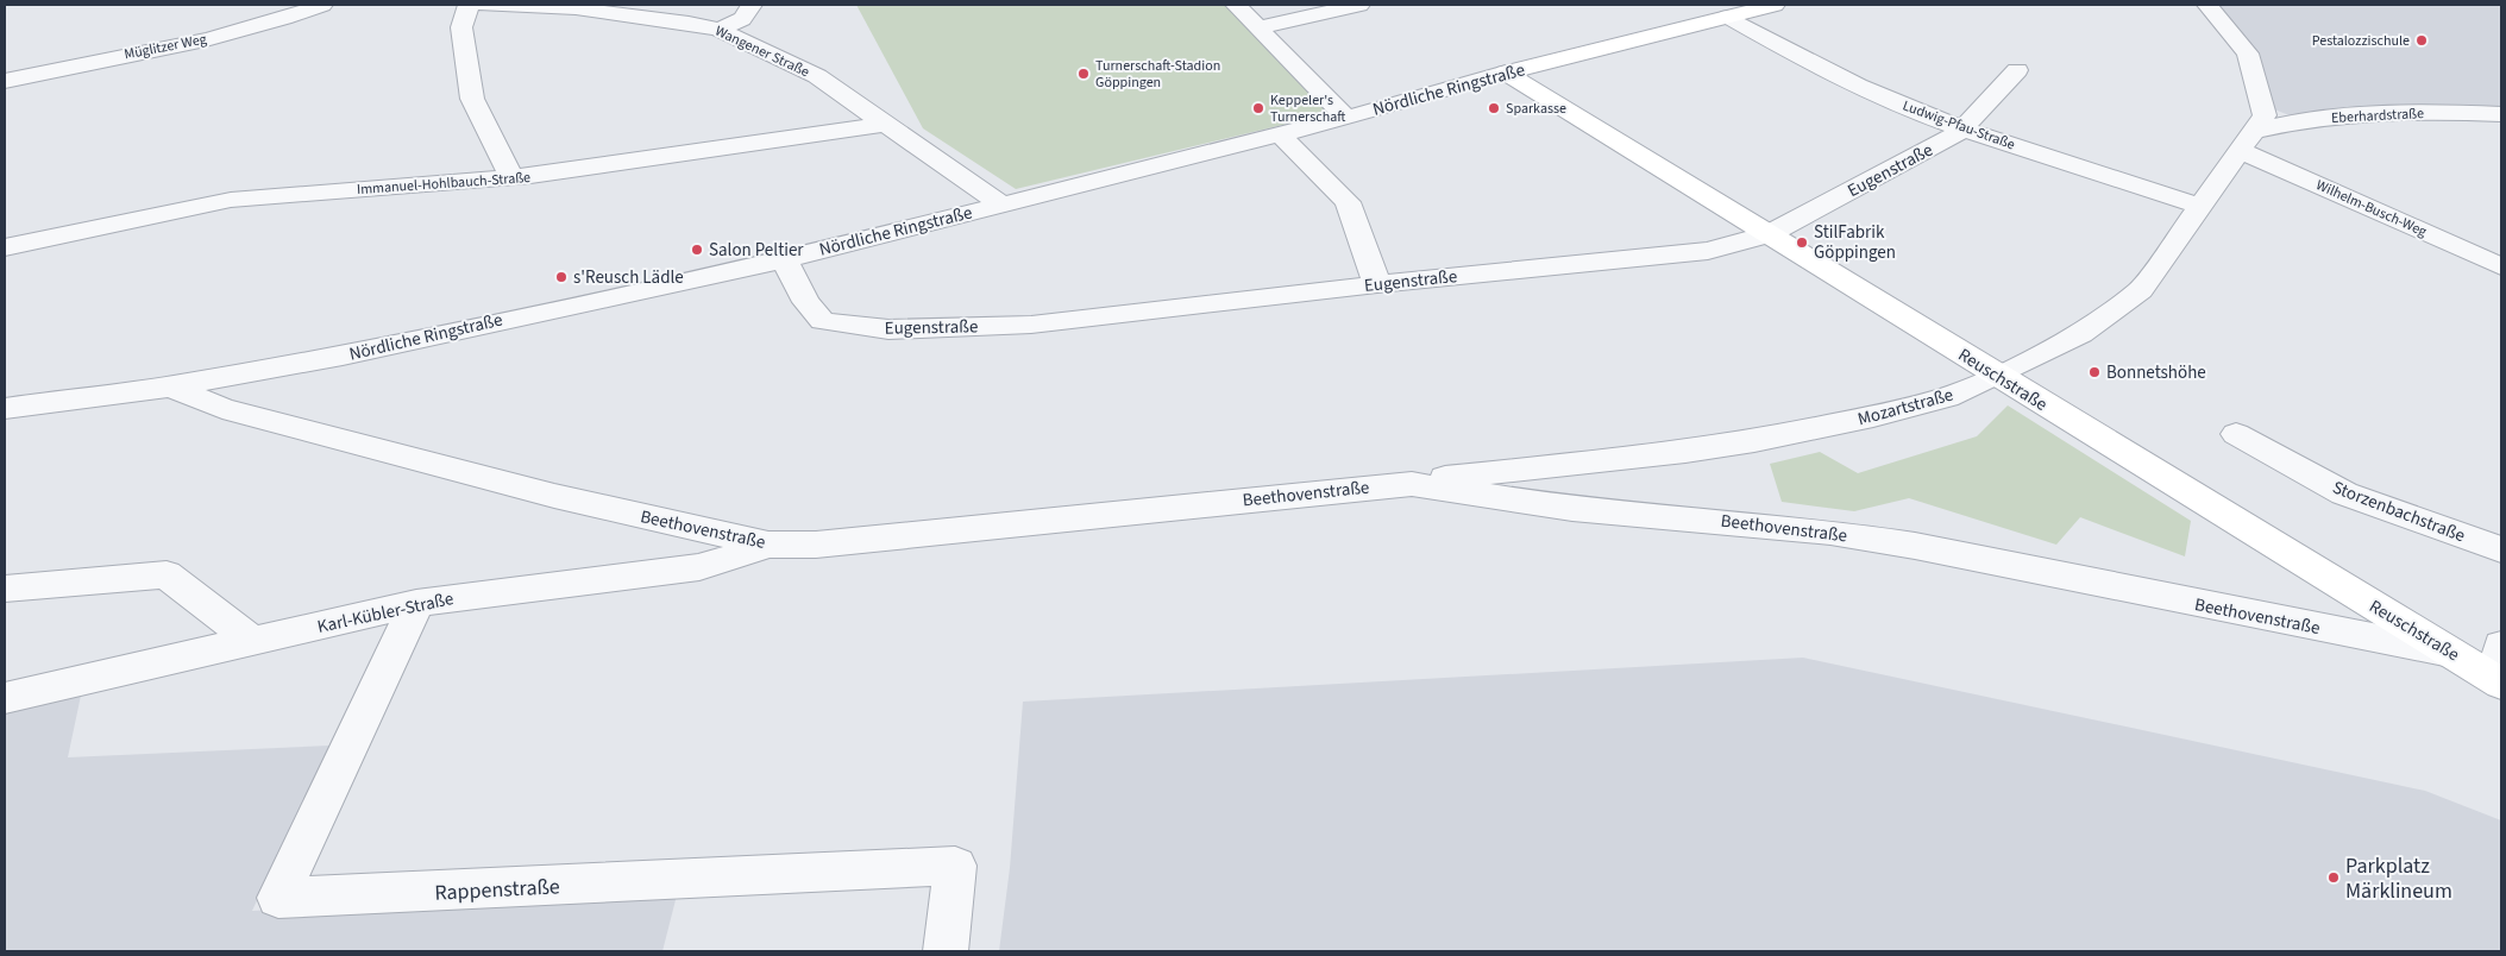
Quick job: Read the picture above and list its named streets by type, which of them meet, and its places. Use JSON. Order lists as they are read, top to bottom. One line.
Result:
{"streets":{"street":["Müglitzer Weg","Wangener Straße","Nördliche Ringstraße","Eberhardstraße","Ludwig-Pfau-Straße","Eugenstraße","Immanuel-Hohlbauch-Straße","Wilhelm-Busch-Weg","Reuschstraße","Mozartstraße","Beethovenstraße","Storzenbachstraße","Karl-Kübler-Straße","Rappenstraße"]},"crossings":[["Wangener Straße","Nördliche Ringstraße"],["Wangener Straße","Immanuel-Hohlbauch-Straße"],["Nördliche Ringstraße","Ludwig-Pfau-Straße"],["Nördliche Ringstraße","Eugenstraße"],["Nördliche Ringstraße","Reuschstraße"],["Nördliche Ringstraße","Beethovenstraße"],["Eberhardstraße","Wilhelm-Busch-Weg"],["Eberhardstraße","Mozartstraße"],["Ludwig-Pfau-Straße","Eugenstraße"],["Ludwig-Pfau-Straße","Mozartstraße"],["Eugenstraße","Reuschstraße"],["Wilhelm-Busch-Weg","Mozartstraße"],["Reuschstraße","Mozartstraße"],["Reuschstraße","Beethovenstraße"],["Mozartstraße","Beethovenstraße"],["Beethovenstraße","Karl-Kübler-Straße"],["Karl-Kübler-Straße","Rappenstraße"]],"places":["Pestalozzischule","Turnerschaft-Stadion Göppingen","Keppeler's Turnerschaft","Sparkasse","StilFabrik Göppingen","Salon Peltier","s'Reusch Lädle","Bonnetshöhe","Parkplatz Märklineum"]}
